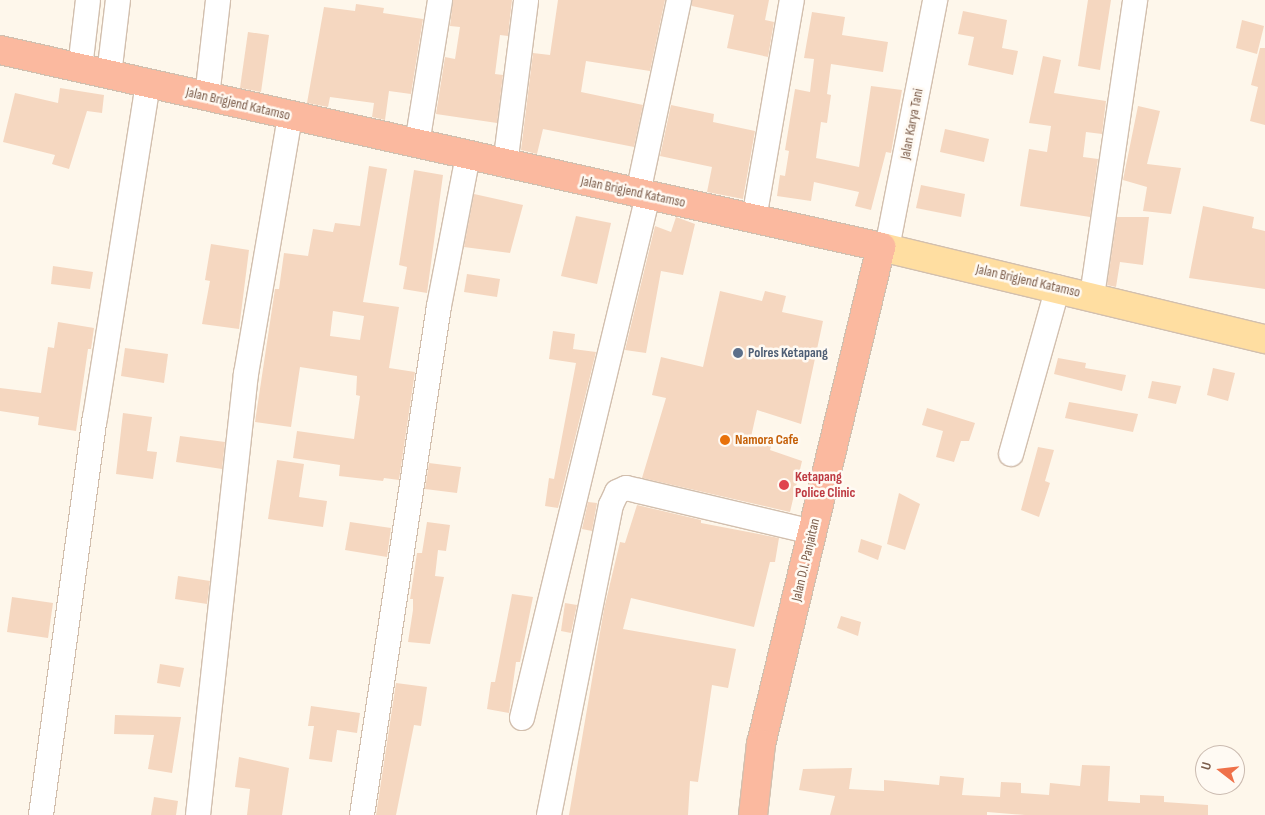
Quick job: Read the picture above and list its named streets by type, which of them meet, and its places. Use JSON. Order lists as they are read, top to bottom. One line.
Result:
{"streets":{"highway":["Jalan Brigjend Katamso","Jalan D.I. Panjaitan"],"street":["Jalan Karya Tani"]},"crossings":[["Jalan Brigjend Katamso","Jalan Karya Tani"],["Jalan Brigjend Katamso","Jalan D.I. Panjaitan"],["Jalan Karya Tani","Jalan D.I. Panjaitan"]],"places":["Polres Ketapang","Namora Cafe","Ketapang Police Clinic"],"north":"left"}
